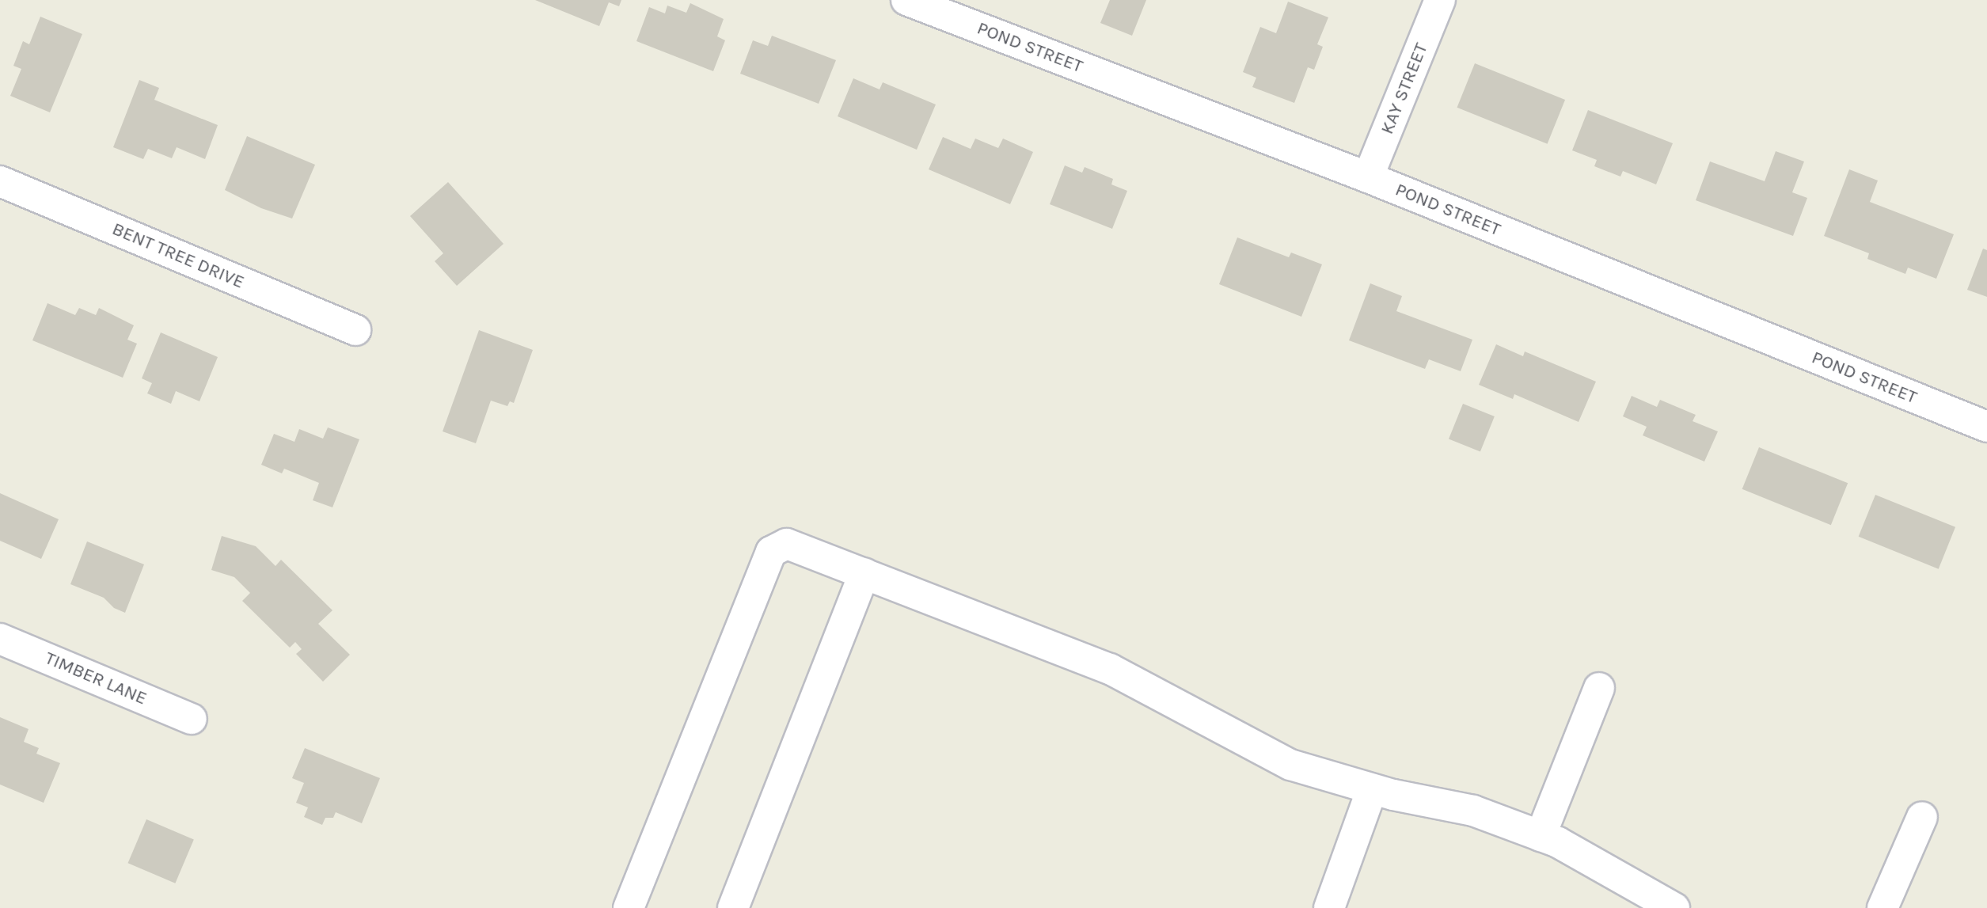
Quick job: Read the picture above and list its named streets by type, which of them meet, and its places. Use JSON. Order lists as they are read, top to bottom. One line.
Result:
{"streets":{"street":["POND STREET","KAY STREET","BENT TREE DRIVE","TIMBER LANE"]},"crossings":[["POND STREET","KAY STREET"]]}
